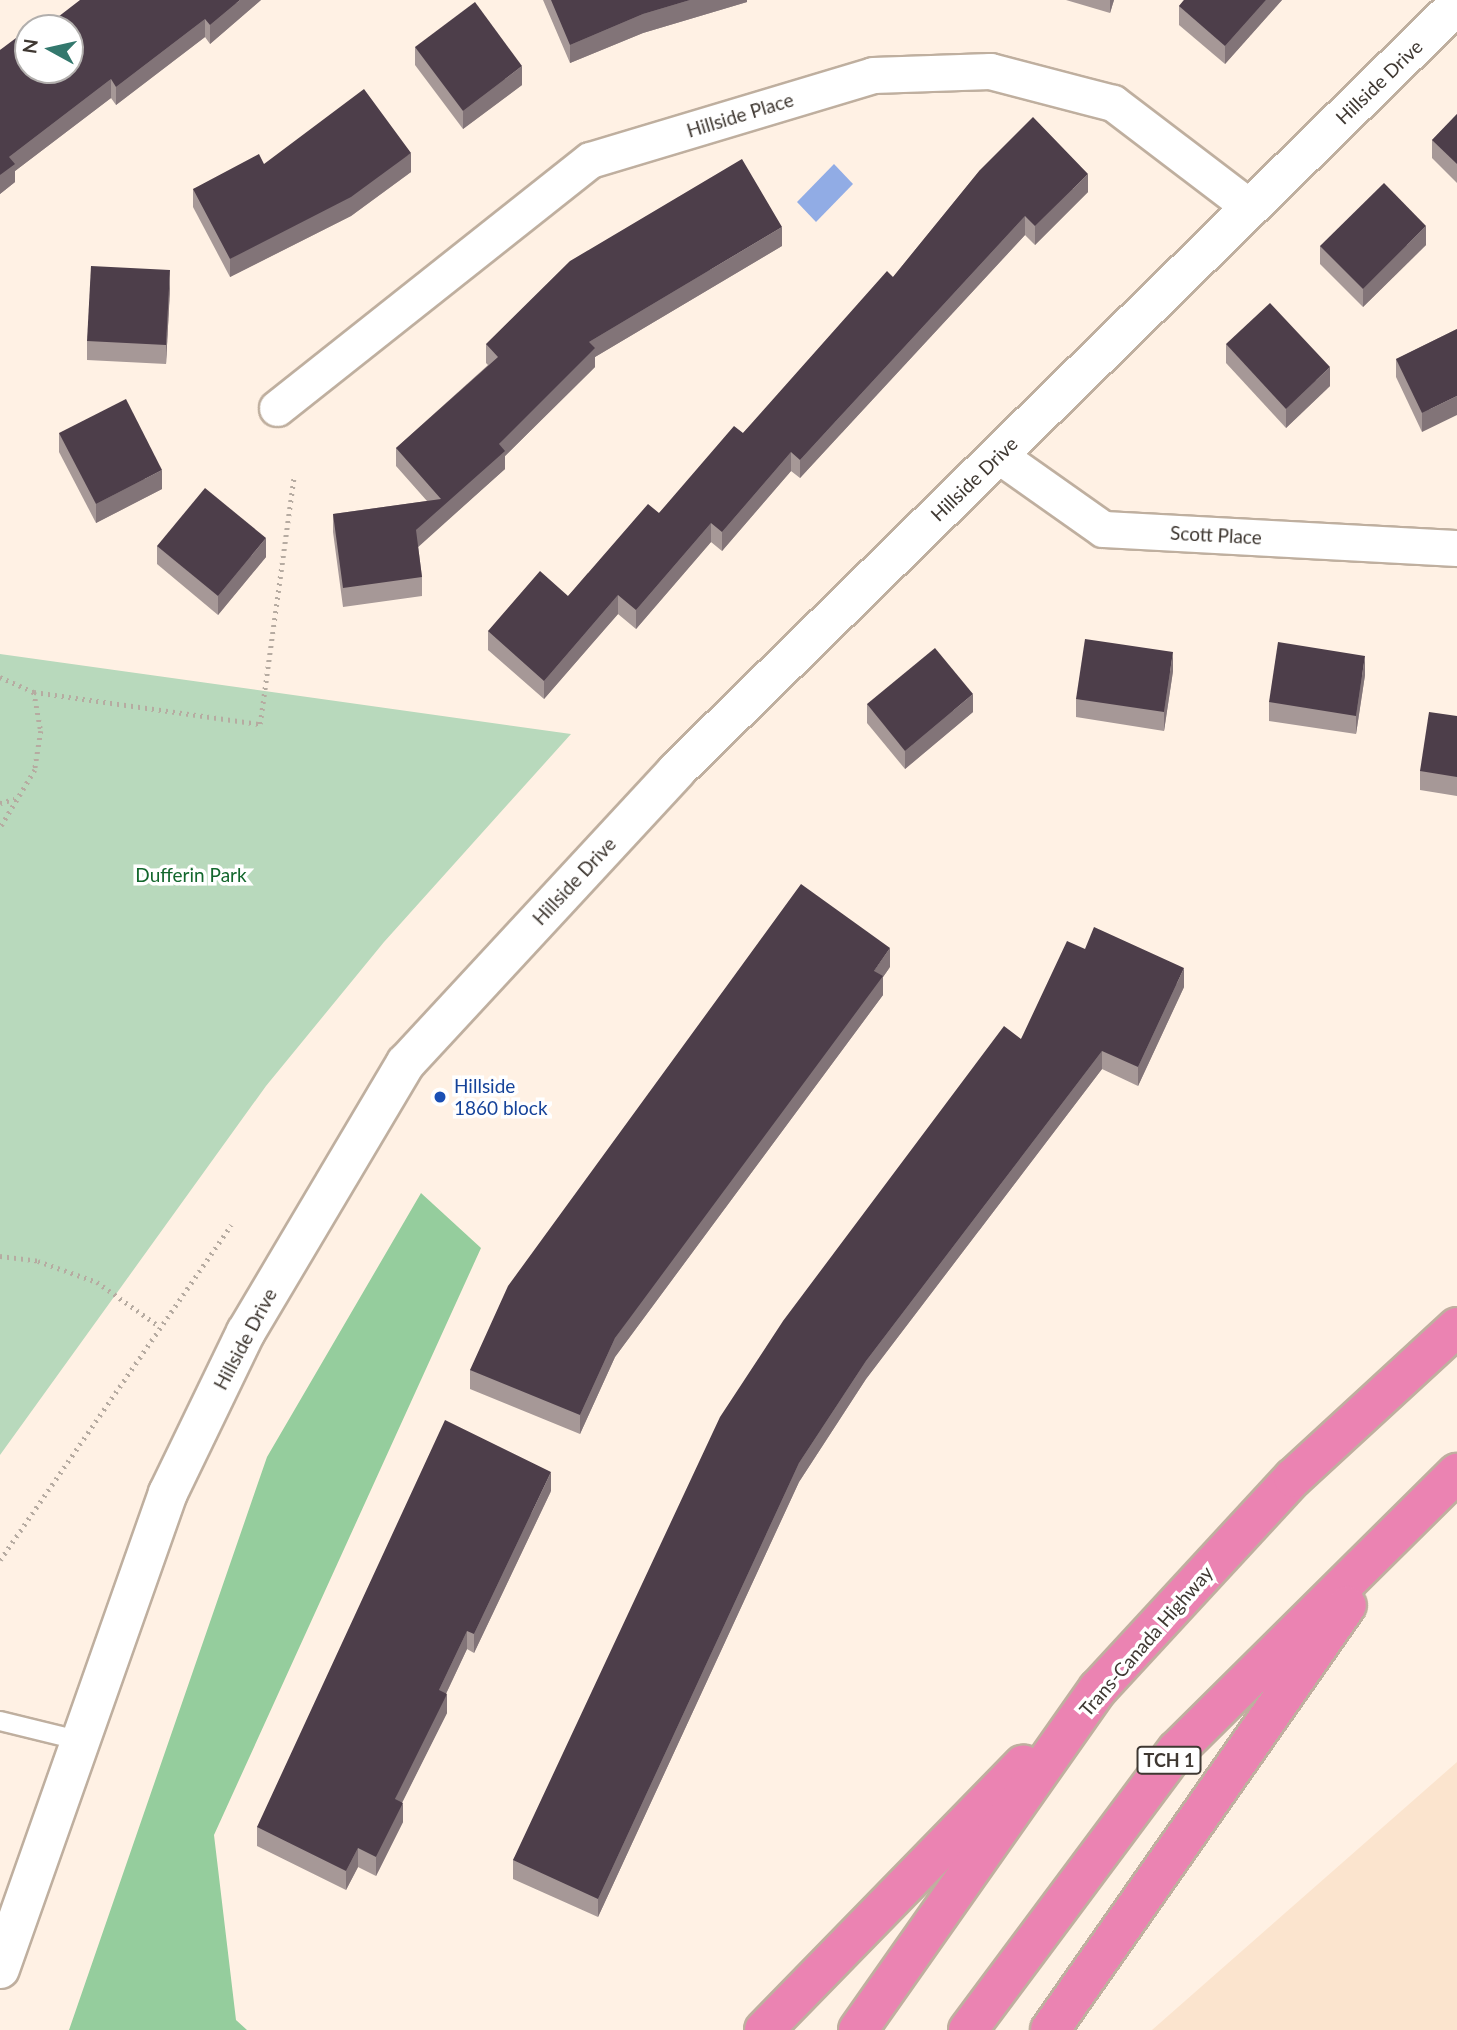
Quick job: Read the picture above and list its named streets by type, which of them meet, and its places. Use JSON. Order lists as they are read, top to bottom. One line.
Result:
{"streets":{"highway":["Trans-Canada Highway","TCH 1"],"street":["Hillside Drive","Hillside Place","Scott Place"]},"crossings":[["Hillside Drive","Hillside Place"],["Hillside Drive","Scott Place"]],"parks":["Dufferin Park"],"places":["Hillside 1860 block"],"north":"left"}
